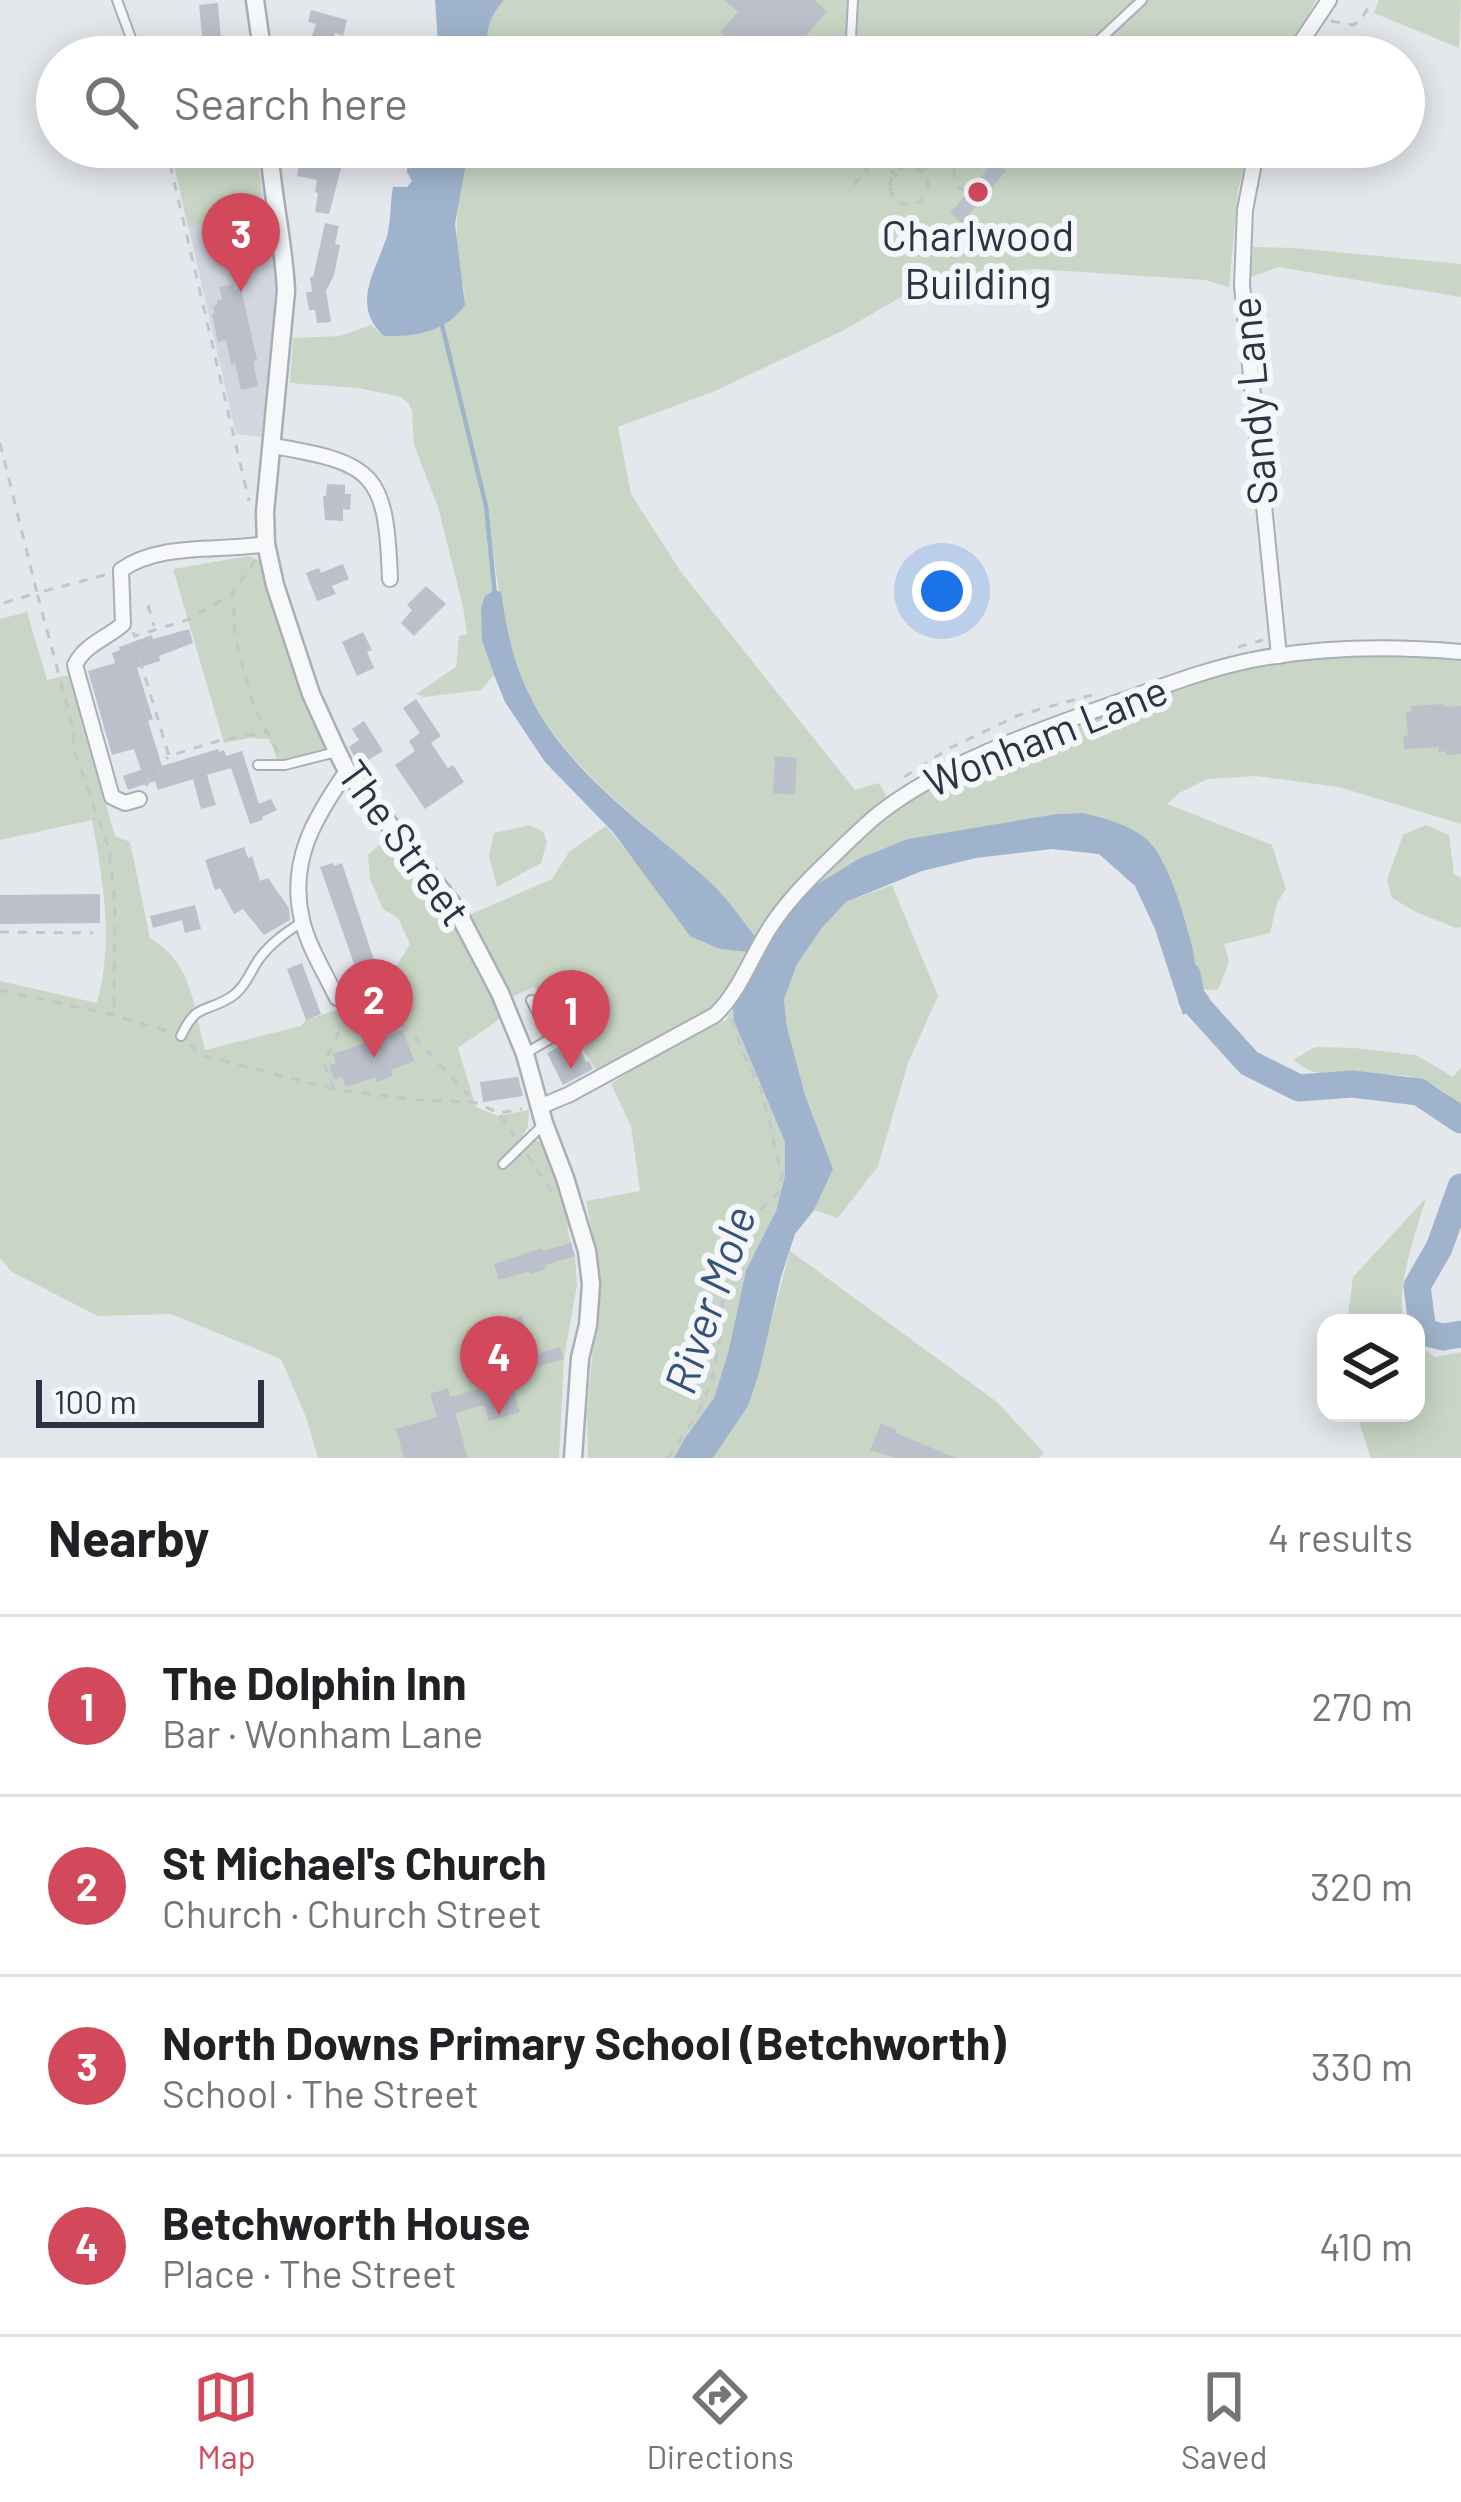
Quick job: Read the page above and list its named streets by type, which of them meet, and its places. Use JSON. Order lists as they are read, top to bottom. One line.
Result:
{"streets":{"street":["Sandy Lane","Wonham Lane","The Street"]},"crossings":[["Sandy Lane","Wonham Lane"],["Wonham Lane","The Street"]],"water":["River Mole"],"places":["Charlwood Building"],"scale_bar":"100 m","page":{"search":"Search here","pins":["3","2","1","4"],"scale":"100 m","heading":["Nearby","4 results"],"list":[{"mark":"1","name":"The Dolphin Inn","note":"Bar · Wonham Lane","value":"270 m"},{"mark":"2","name":"St Michael's Church","note":"Church · Church Street","value":"320 m"},{"mark":"3","name":"North Downs Primary School (Betchworth)","note":"School · The Street","value":"330 m"},{"mark":"4","name":"Betchworth House","note":"Place · The Street","value":"410 m"}],"nav":["Map","Directions","Saved"]}}
